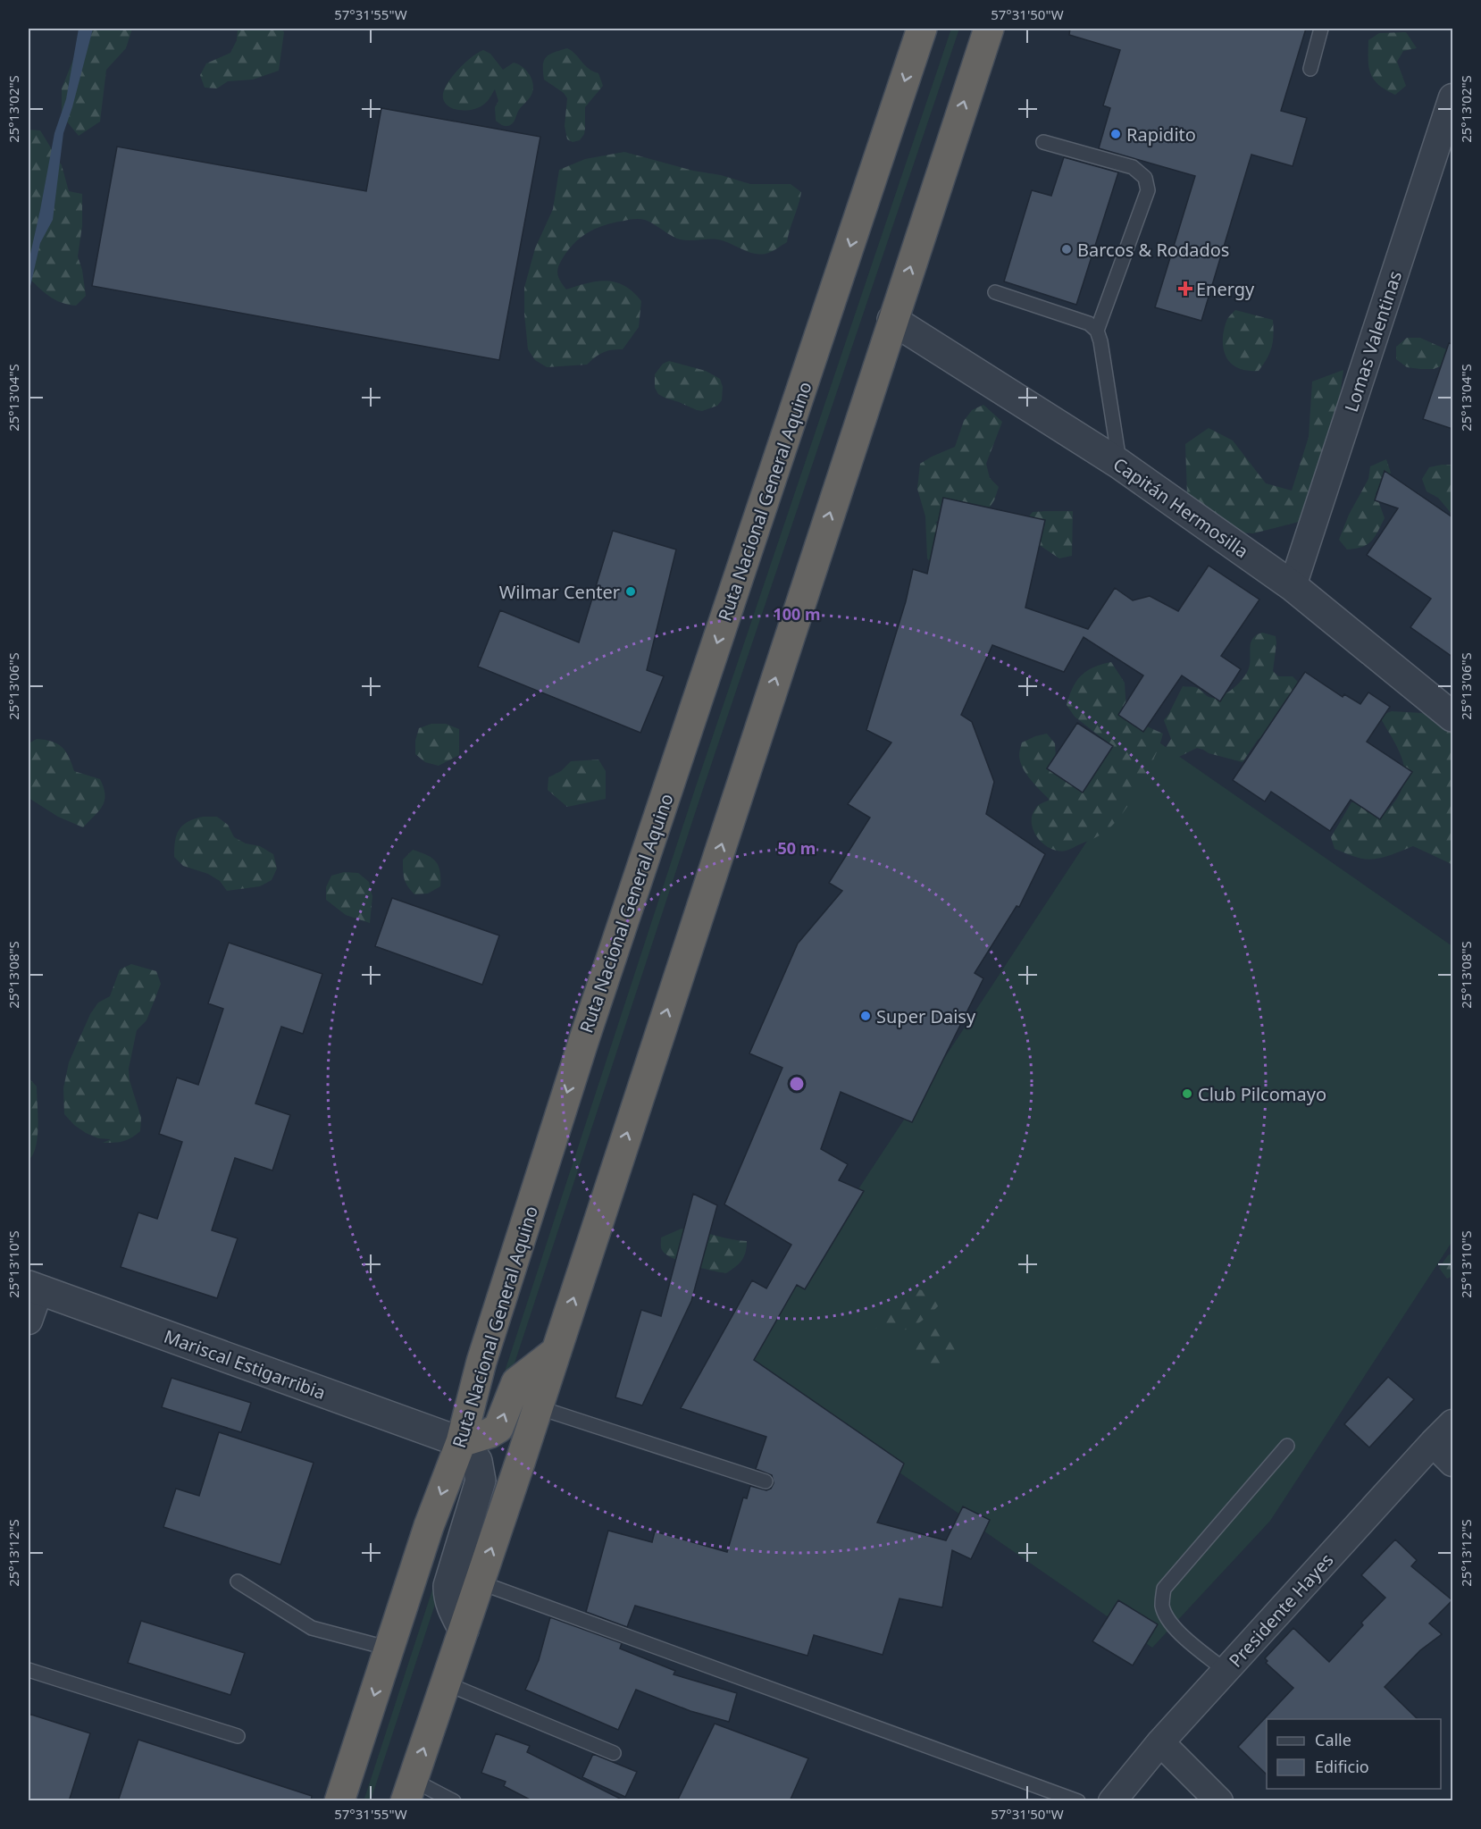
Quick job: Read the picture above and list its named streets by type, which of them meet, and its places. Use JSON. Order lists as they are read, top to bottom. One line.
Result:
{"streets":{"highway":["Ruta Nacional General Aquino"],"street":["Lomas Valentinas","Capitán Hermosilla","Mariscal Estigarribia","Presidente Hayes"]},"crossings":[["Lomas Valentinas","Capitán Hermosilla"],["Ruta Nacional General Aquino","Mariscal Estigarribia"]],"places":{"other":["Rapidito","Barcos & Rodados","Wilmar Center","Super Daisy","Club Pilcomayo"],"health":["Energy"]},"legend":["Calle","Edificio"],"coordinates":["57°31'55\"W","57°31'50\"W","25°13'02\"S","25°13'04\"S","25°13'06\"S","25°13'08\"S","25°13'10\"S","25°13'12\"S"],"rings":["100 m","50 m"]}
